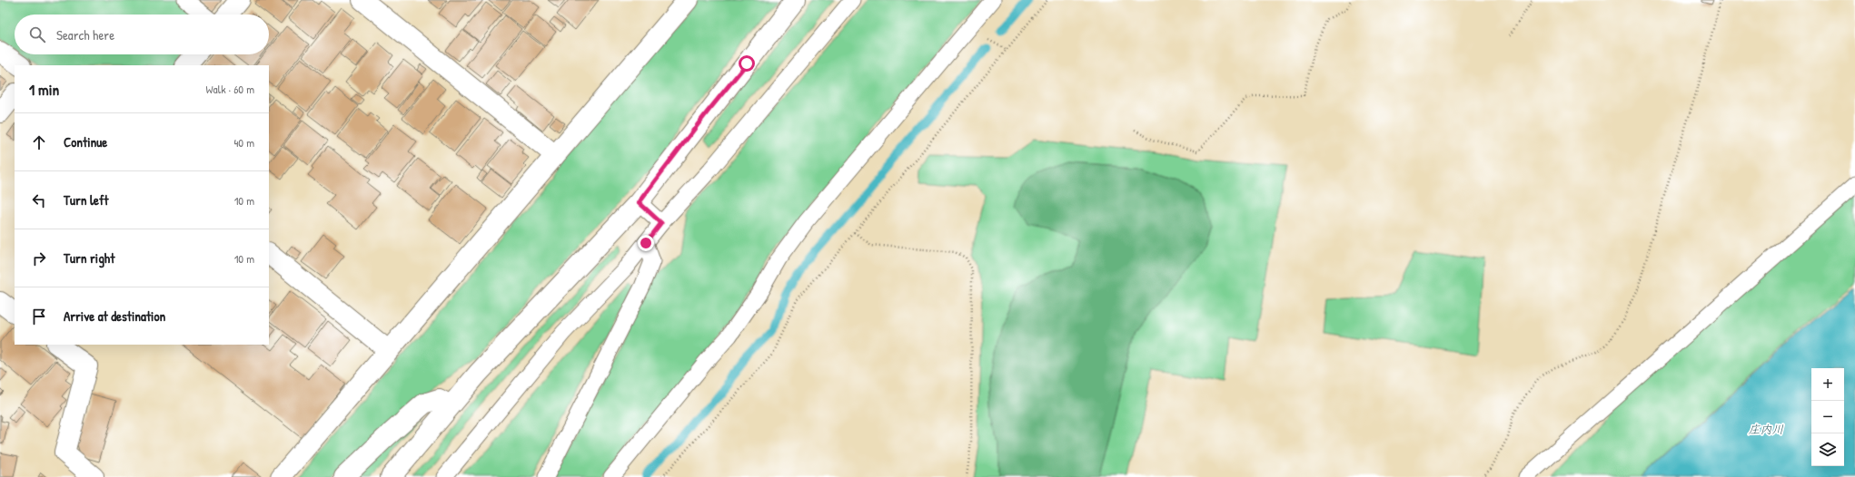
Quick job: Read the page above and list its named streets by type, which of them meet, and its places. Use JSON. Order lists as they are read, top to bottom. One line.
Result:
{"water":["庄内川"],"page":{"search":"Search here","heading":["1 min","Walk · 60 m"],"list":[["Continue","40 m"],["Turn left","10 m"],["Turn right","10 m"],"Arrive at destination"],"map_buttons":["+","−"]}}
